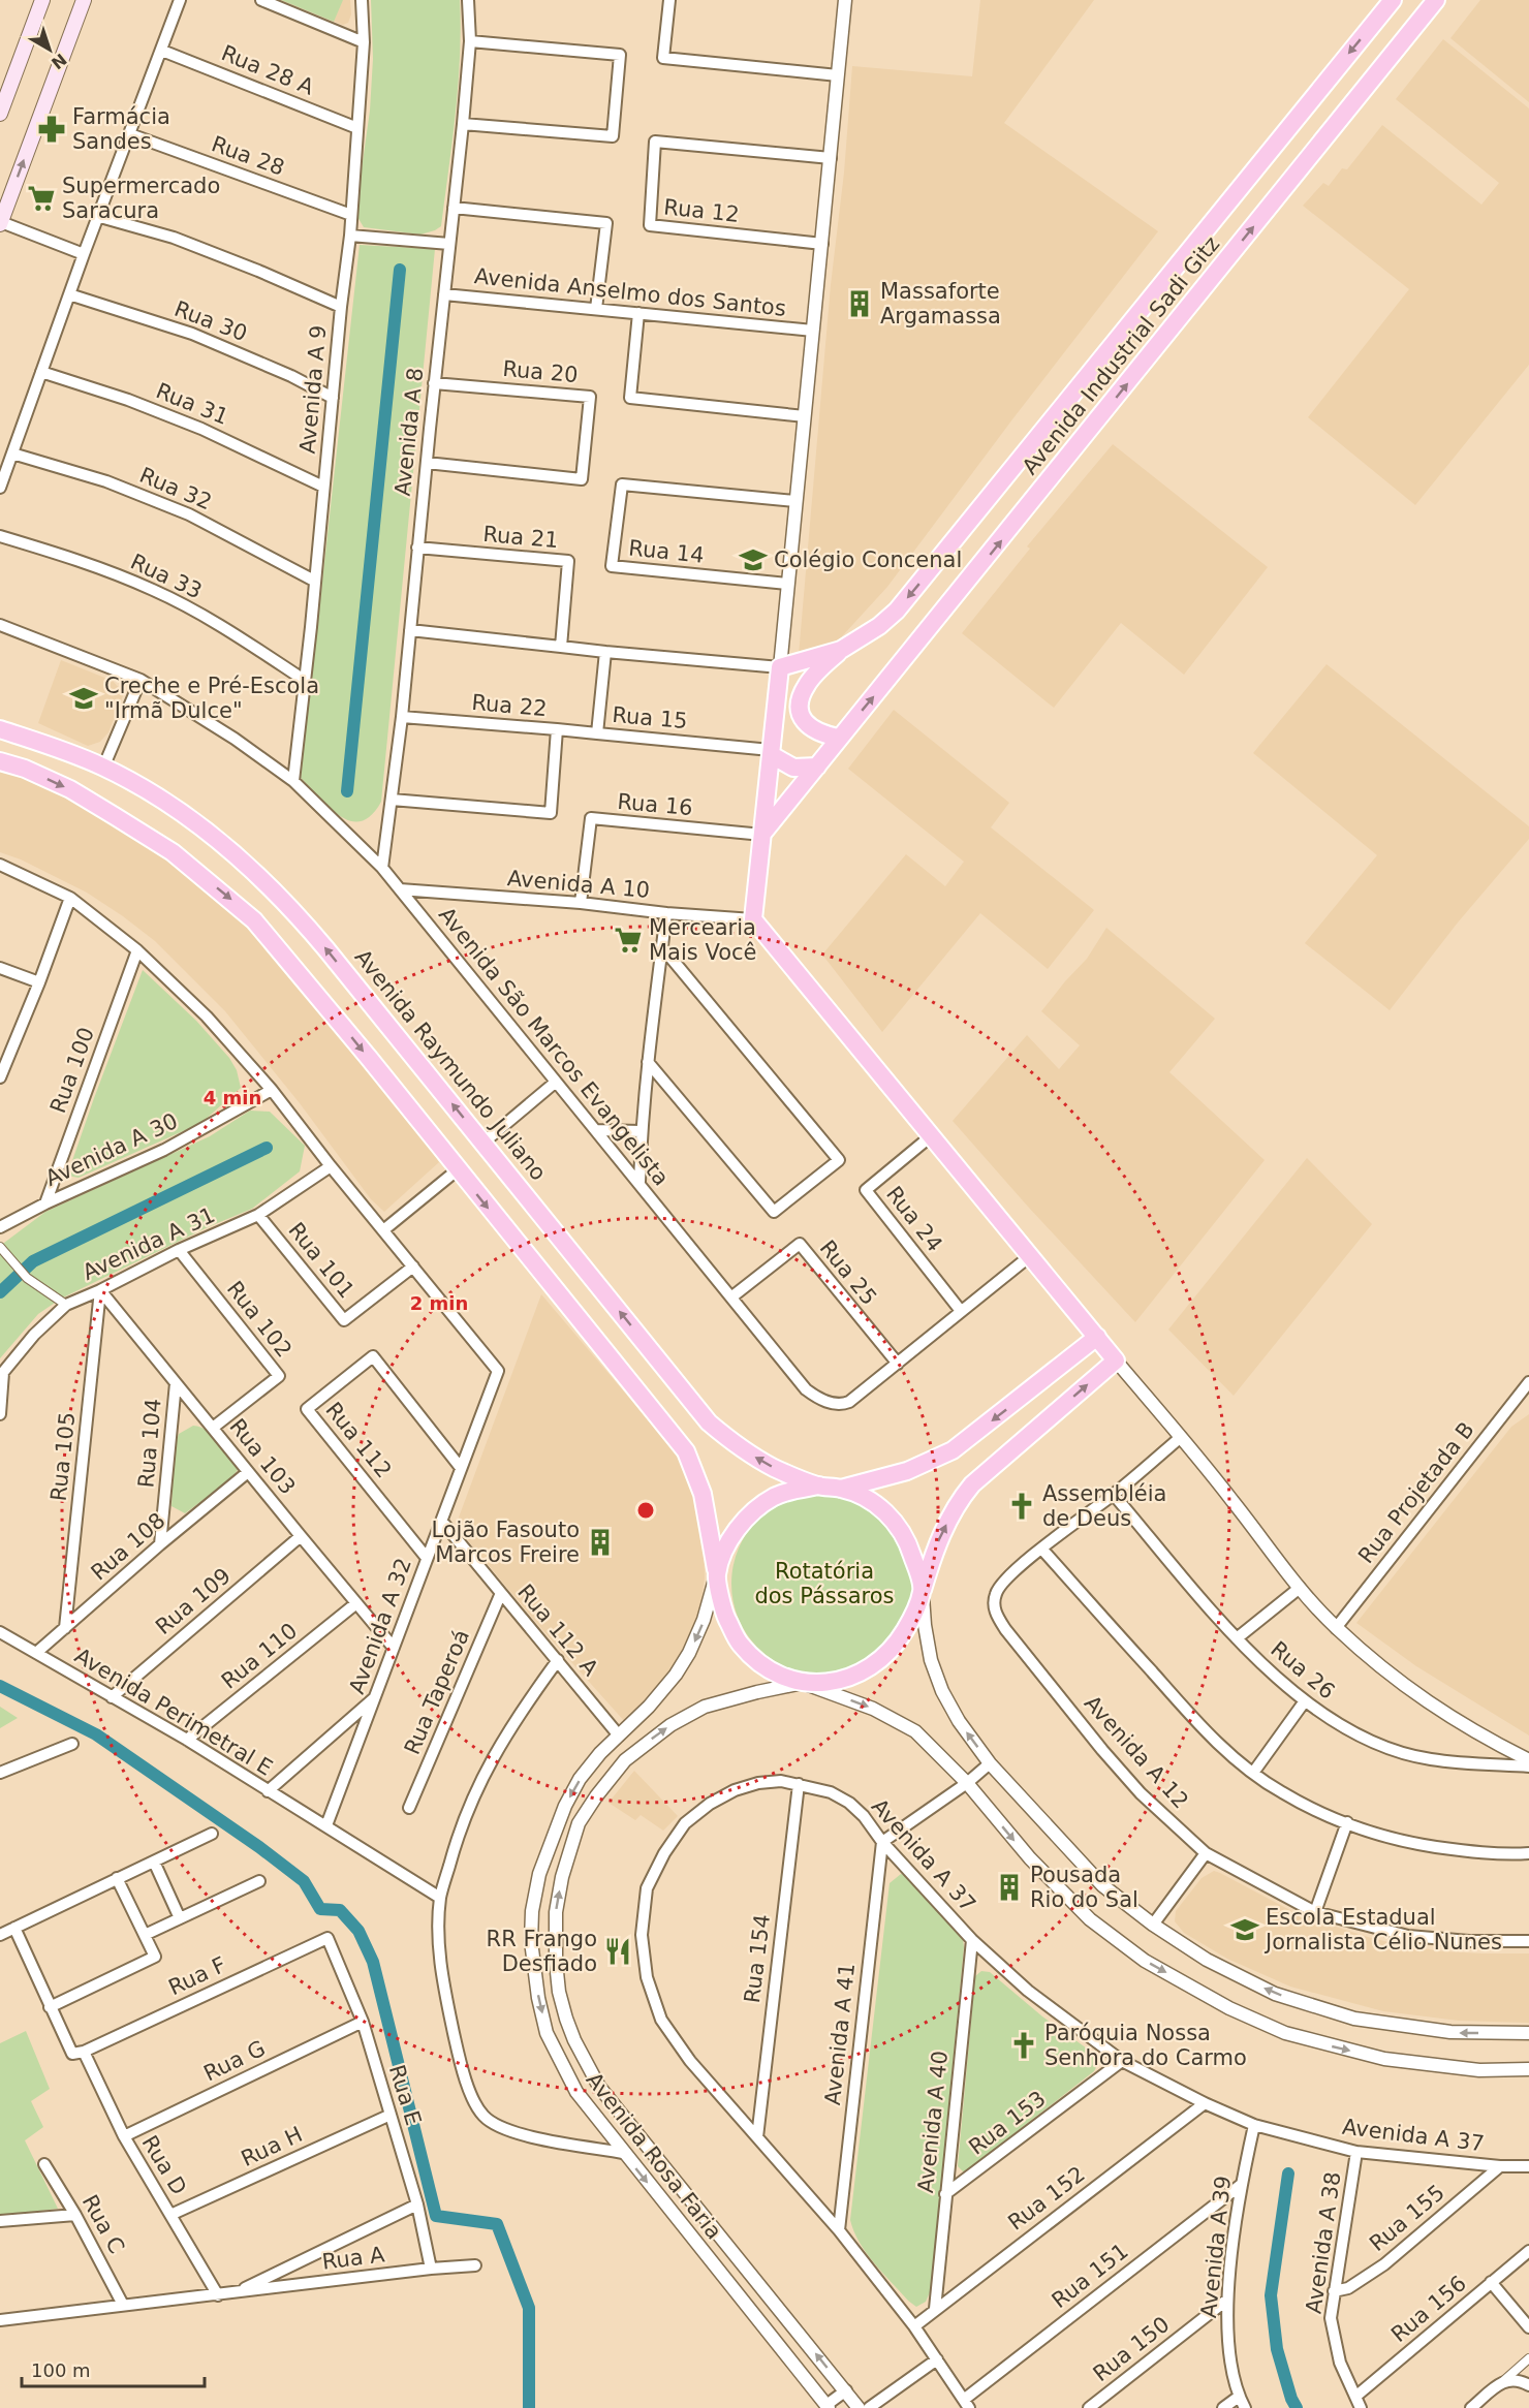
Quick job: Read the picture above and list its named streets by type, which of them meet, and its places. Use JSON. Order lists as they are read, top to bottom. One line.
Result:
{"streets":{"main road":["Avenida Industrial Sadi Gitz","Avenida Raymundo Juliano"],"street":["Rua 28 A","Rua 28","Rua 12","Avenida Anselmo dos Santos","Rua 30","Rua 20","Avenida A 9","Rua 31","Avenida A 8","Rua 32","Rua 21","Rua 14","Rua 33","Rua 22","Rua 15","Rua 16","Avenida A 10","Avenida São Marcos Evangelista","Rua 100","Avenida A 30","Rua 24","Avenida A 31","Rua 101","Rua 25","Rua 102","Rua 112","Rua 104","Rua 105","Rua 103","Rua Projetada B","Rua 108","Rua 109","Avenida A 32","Rua 112 A","Rua 110","Rua 26","Rua Taperoá","Avenida Perimetral E","Avenida A 12","Avenida A 37","Rua 154","Rua F","Avenida A 41","Rua G","Rua E","Avenida A 40","Rua 153","Rua H","Avenida Rosa Faria","Rua D","Rua 152","Rua 155","Rua C","Avenida A 38","Avenida A 39","Rua A","Rua 151","Rua 156","Rua 150"]},"crossings":[["Rua 28 A","Avenida A 9"],["Rua 28","Avenida A 9"],["Avenida Anselmo dos Santos","Avenida A 8"],["Rua 30","Avenida A 9"],["Avenida Industrial Sadi Gitz","Rua 16"],["Rua 20","Avenida A 8"],["Avenida A 9","Rua 31"],["Avenida A 9","Rua 32"],["Avenida A 9","Rua 33"],["Avenida A 9","Avenida São Marcos Evangelista"],["Avenida A 8","Rua 21"],["Avenida A 8","Rua 22"],["Avenida A 8","Avenida São Marcos Evangelista"],["Rua 16","Avenida A 10"],["Avenida A 10","Avenida São Marcos Evangelista"],["Avenida São Marcos Evangelista","Rua 24"],["Avenida São Marcos Evangelista","Rua 25"],["Avenida Raymundo Juliano","Avenida Rosa Faria"],["Rua 100","Avenida A 30"],["Avenida A 31","Rua 101"],["Avenida A 31","Rua 102"],["Avenida A 31","Rua 105"],["Avenida A 31","Rua 103"],["Rua 101","Avenida A 32"],["Rua 102","Rua 103"],["Rua 112","Avenida A 32"],["Rua 104","Rua 103"],["Rua 104","Rua 108"],["Rua 105","Rua 103"],["Rua 105","Rua 108"],["Rua 103","Rua 108"],["Rua 103","Rua 109"],["Rua 103","Avenida A 32"],["Rua 103","Rua 110"],["Rua 108","Avenida Perimetral E"],["Rua 109","Avenida Perimetral E"],["Avenida A 32","Rua 112 A"],["Avenida A 32","Avenida Perimetral E"],["Rua 112 A","Rua Taperoá"],["Rua 112 A","Avenida Rosa Faria"],["Rua 110","Avenida Perimetral E"],["Rua 26","Avenida A 12"],["Avenida A 37","Rua 154"],["Avenida A 37","Avenida A 41"],["Avenida A 37","Avenida A 40"],["Avenida A 37","Rua 153"],["Avenida A 37","Rua 152"],["Avenida A 37","Rua 155"],["Avenida A 37","Avenida A 38"],["Avenida A 37","Avenida A 39"],["Avenida A 37","Rua 151"],["Rua F","Rua E"],["Rua F","Rua D"],["Rua G","Rua E"],["Rua G","Rua D"],["Rua E","Rua H"],["Rua E","Rua A"],["Avenida A 40","Rua 153"],["Avenida A 40","Rua 152"],["Rua H","Rua D"],["Rua D","Rua A"],["Rua 155","Avenida A 38"],["Rua C","Rua A"],["Avenida A 38","Rua 156"],["Avenida A 39","Rua 151"],["Avenida A 39","Rua 150"]],"parks":["Rotatória dos Pássaros"],"places":{"pharmacy":["Farmácia Sandes"],"supermarket":["Supermercado Saracura","Mercearia Mais Você"],"building":["Massaforte Argamassa","Lojão Fasouto Marcos Freire","Pousada Rio do Sal"],"school or university":["Colégio Concenal","Creche e Pré-Escola \"Irmã Dulce\"","Escola Estadual Jornalista Célio Nunes"],"church":["Assembléia de Deus","Paróquia Nossa Senhora do Carmo"],"restaurant":["RR Frango Desfiado"]},"scale_bar":"100 m","north":"bottom right","rings":["4 min","2 min"]}
